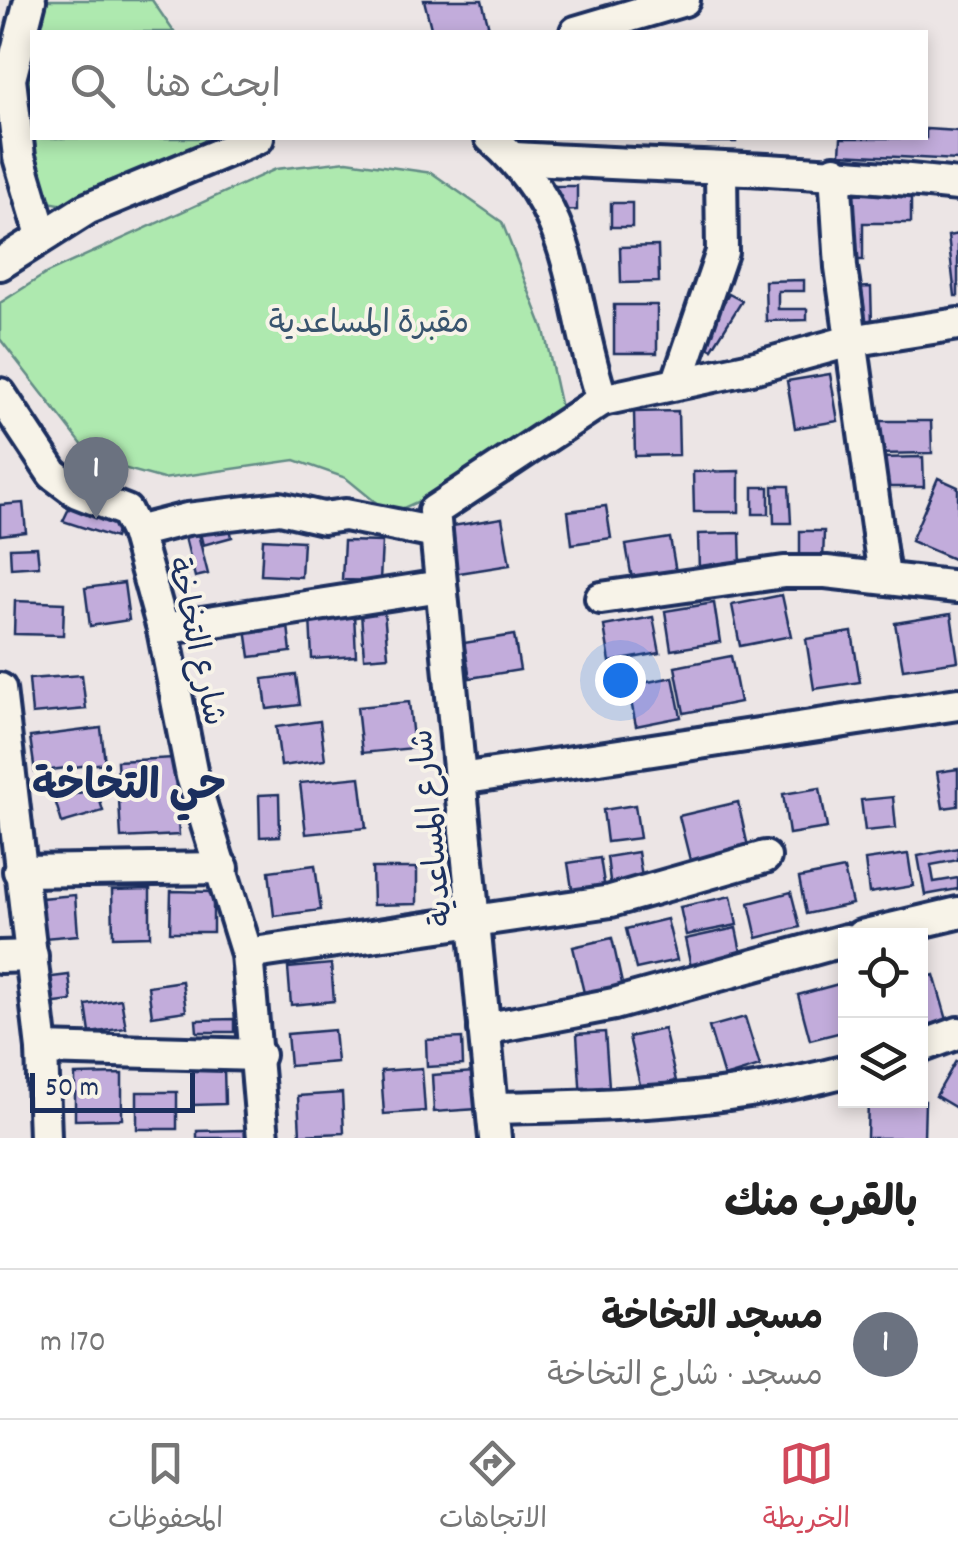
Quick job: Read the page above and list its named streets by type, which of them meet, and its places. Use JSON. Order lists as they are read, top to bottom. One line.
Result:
{"streets":{"street":["شارع التخاخة","شارع المساعدية"]},"districts":["حي التخاخة"],"parks":["مقبرة المساعدية"],"scale_bar":"50 m","page":{"search":"ابحث هنا","pins":"1","scale":"50 m","heading":"بالقرب منك","list":[{"mark":"1","name":"مسجد التخاخة","note":"مسجد · شارع التخاخة","value":"170 m"}],"nav":["الخريطة","الاتجاهات","المحفوظات"]}}
